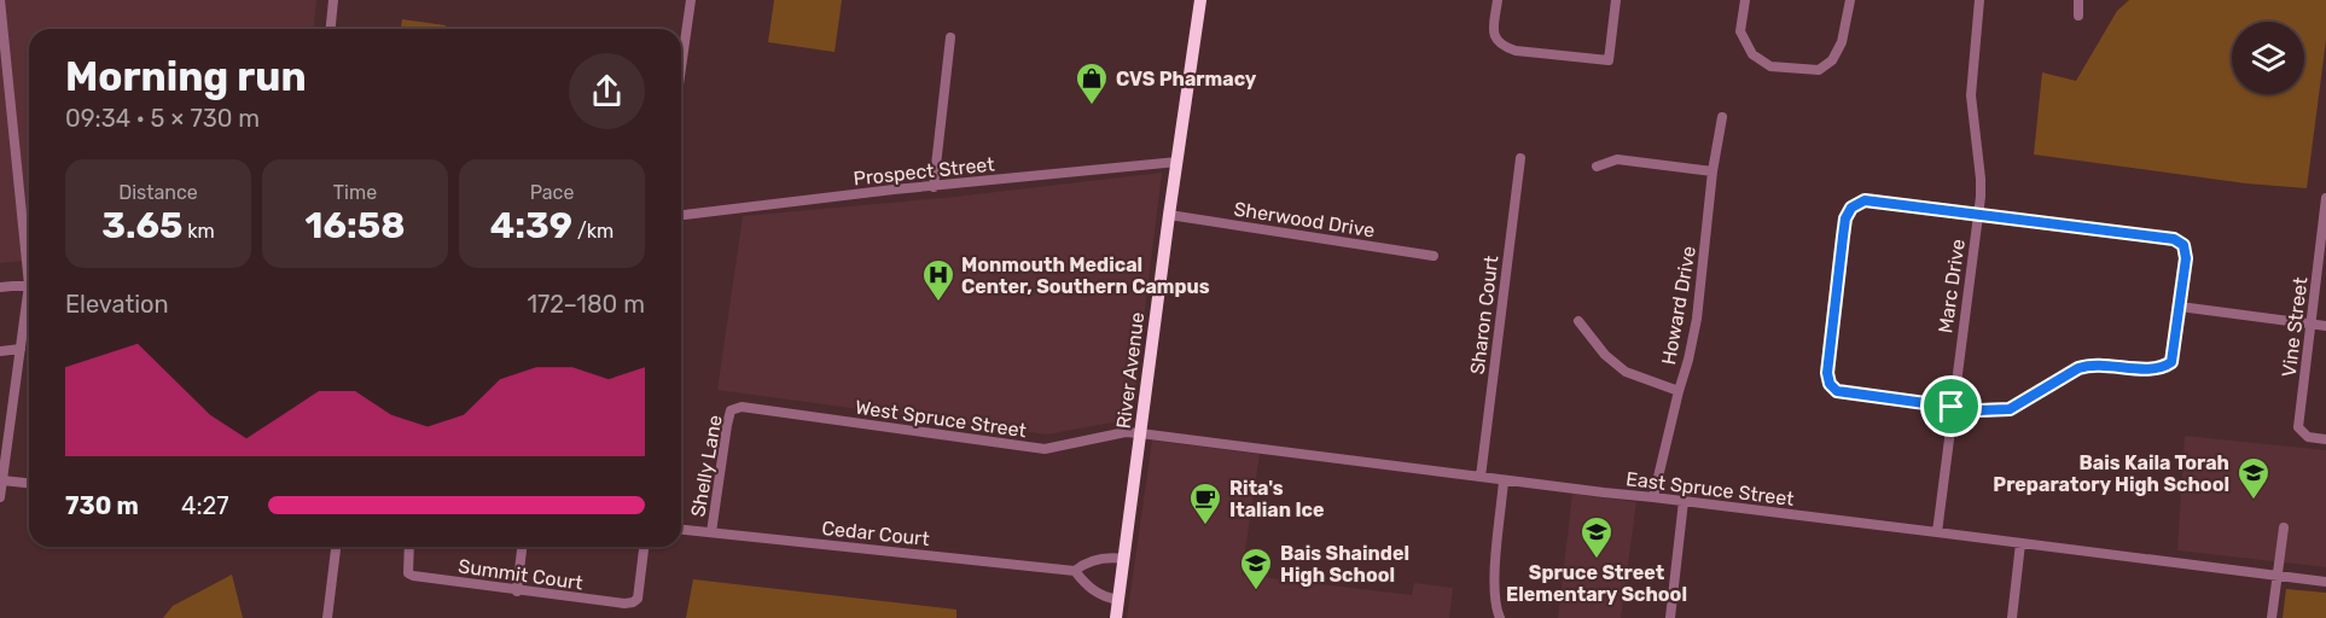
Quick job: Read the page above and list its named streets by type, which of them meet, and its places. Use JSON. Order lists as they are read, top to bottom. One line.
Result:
{"streets":{"highway":["River Avenue"],"street":["Prospect Street","Sherwood Drive","Marc Drive","Howard Drive","Sharon Court","Vine Street","West Spruce Street","Shelly Lane","East Spruce Street","Cedar Court","Summit Court"]},"crossings":[["Prospect Street","River Avenue"],["Sherwood Drive","River Avenue"],["Marc Drive","East Spruce Street"],["Howard Drive","East Spruce Street"],["Sharon Court","East Spruce Street"],["River Avenue","West Spruce Street"],["River Avenue","East Spruce Street"],["River Avenue","Cedar Court"],["West Spruce Street","Shelly Lane"],["West Spruce Street","East Spruce Street"],["Shelly Lane","Cedar Court"]],"places":{"shop":["CVS Pharmacy"],"hospital":["Monmouth Medical Center, Southern Campus"],"school or university":["Bais Kaila Torah Preparatory High School","Spruce Street Elementary School","Bais Shaindel High School"],"cafe":["Rita's Italian Ice"]},"page":{"heading":["Morning run","09:34 · 5 × 730 m"],"stats":[["Distance","3.65 km"],["Time","16:58"],["Pace","4:39 /km"]],"chart":["Elevation","172–180 m"],"list":[{"name":"730 m","note":"4:27"}]}}
